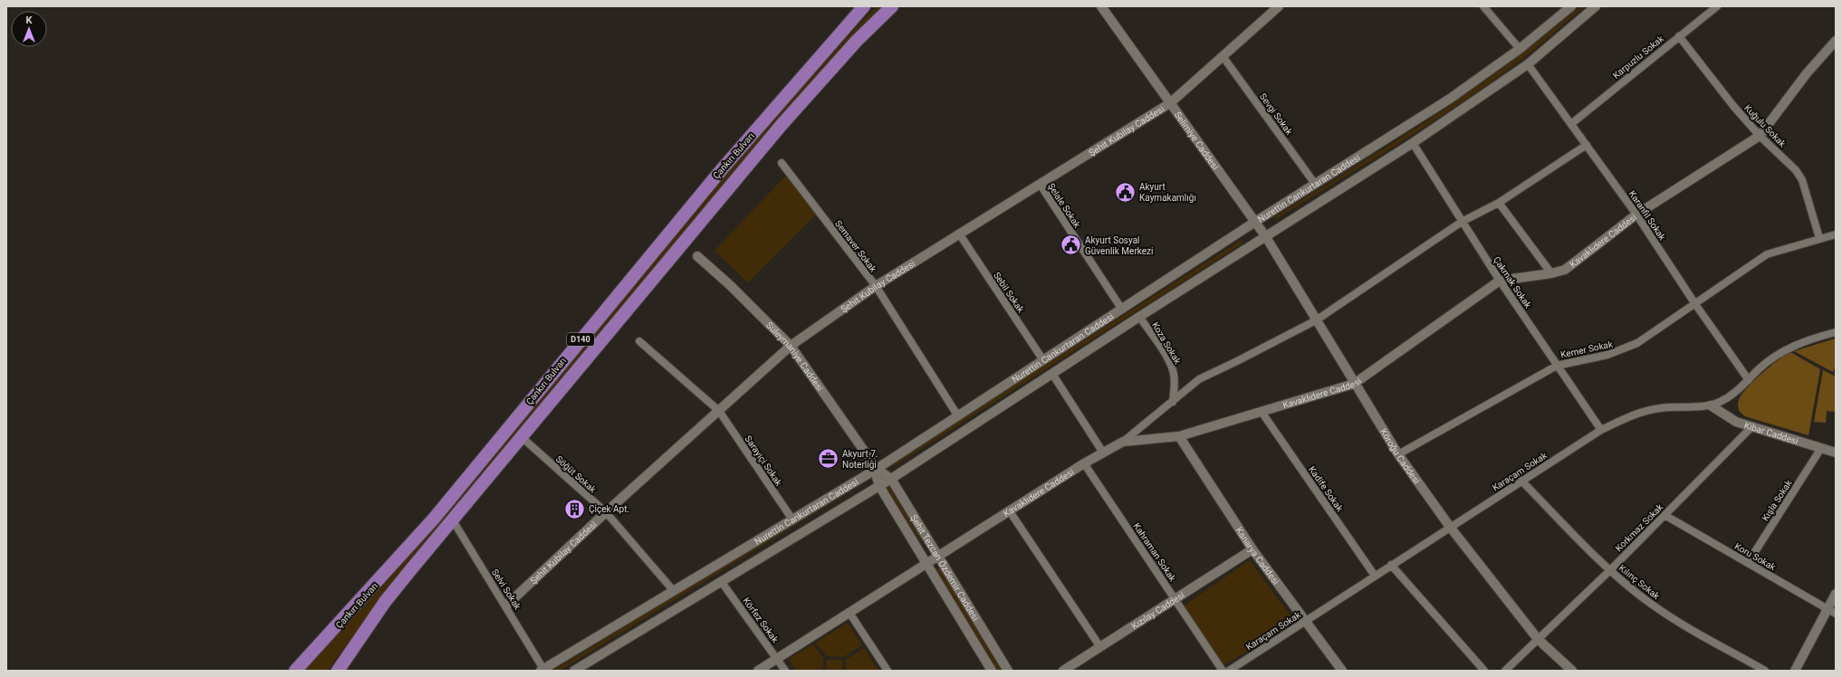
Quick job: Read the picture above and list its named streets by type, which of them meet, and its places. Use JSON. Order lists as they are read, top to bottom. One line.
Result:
{"streets":{"highway":["Çankırı Bulvarı","D140"],"street":["Karpuzlu Sokak","Sevgi Sokak","Kuğulu Sokak","Şehit Kubilay Caddesi","Selimiye Caddesi","Nurettin Cankurtaran Caddesi","Şelale Sokak","Karanfil Sokak","Kavaklıdere Caddesi","Semaver Sokak","Çakmak Sokak","Sebil Sokak","Koza Sokak","Kemer Sokak","Süleymaniye Caddesi","Kibar Caddesi","Köroğu Caddesi","Sarayiçi Sokak","Karaçam Sokak","Söğüt Sokak","Kadife Sokak","Kışla Sokak","Korkmaz Sokak","Kahraman Sokak","Kanarya Caddesi","Koru Sokak","Şehit Tezcan Özdemir Caddesi","Kılınç Sokak","Selvi Sokak","Kızılay Caddesi","Körfez Sokak"]},"crossings":[["Karpuzlu Sokak","Kuğulu Sokak"],["Karpuzlu Sokak","Karanfil Sokak"],["Sevgi Sokak","Şehit Kubilay Caddesi"],["Sevgi Sokak","Nurettin Cankurtaran Caddesi"],["Kuğulu Sokak","Kavaklıdere Caddesi"],["Kuğulu Sokak","Kemer Sokak"],["Şehit Kubilay Caddesi","Selimiye Caddesi"],["Şehit Kubilay Caddesi","Şelale Sokak"],["Şehit Kubilay Caddesi","Semaver Sokak"],["Şehit Kubilay Caddesi","Sebil Sokak"],["Şehit Kubilay Caddesi","Süleymaniye Caddesi"],["Şehit Kubilay Caddesi","Sarayiçi Sokak"],["Şehit Kubilay Caddesi","Söğüt Sokak"],["Şehit Kubilay Caddesi","Selvi Sokak"],["Selimiye Caddesi","Nurettin Cankurtaran Caddesi"],["Selimiye Caddesi","Köroğu Caddesi"],["Çankırı Bulvarı","Söğüt Sokak"],["Çankırı Bulvarı","Selvi Sokak"],["Nurettin Cankurtaran Caddesi","Şelale Sokak"],["Nurettin Cankurtaran Caddesi","Karanfil Sokak"],["Nurettin Cankurtaran Caddesi","Semaver Sokak"],["Nurettin Cankurtaran Caddesi","Çakmak Sokak"],["Nurettin Cankurtaran Caddesi","Sebil Sokak"],["Nurettin Cankurtaran Caddesi","Koza Sokak"],["Nurettin Cankurtaran Caddesi","Süleymaniye Caddesi"],["Nurettin Cankurtaran Caddesi","Köroğu Caddesi"],["Nurettin Cankurtaran Caddesi","Sarayiçi Sokak"],["Nurettin Cankurtaran Caddesi","Söğüt Sokak"],["Nurettin Cankurtaran Caddesi","Şehit Tezcan Özdemir Caddesi"],["Nurettin Cankurtaran Caddesi","Selvi Sokak"],["Nurettin Cankurtaran Caddesi","Körfez Sokak"],["Karanfil Sokak","Kavaklıdere Caddesi"],["Karanfil Sokak","Kemer Sokak"],["Karanfil Sokak","Karaçam Sokak"],["Kavaklıdere Caddesi","Çakmak Sokak"],["Kavaklıdere Caddesi","Köroğu Caddesi"],["Kavaklıdere Caddesi","Kadife Sokak"],["Kavaklıdere Caddesi","Kahraman Sokak"],["Kavaklıdere Caddesi","Kanarya Caddesi"],["Kavaklıdere Caddesi","Şehit Tezcan Özdemir Caddesi"],["Kavaklıdere Caddesi","Körfez Sokak"],["Çakmak Sokak","Kemer Sokak"],["Çakmak Sokak","Karaçam Sokak"],["Kemer Sokak","Köroğu Caddesi"],["Süleymaniye Caddesi","Şehit Tezcan Özdemir Caddesi"],["Kibar Caddesi","Karaçam Sokak"],["Kibar Caddesi","Kışla Sokak"],["Kibar Caddesi","Korkmaz Sokak"],["Köroğu Caddesi","Karaçam Sokak"],["Köroğu Caddesi","Korkmaz Sokak"],["Karaçam Sokak","Kadife Sokak"],["Karaçam Sokak","Kanarya Caddesi"],["Karaçam Sokak","Kılınç Sokak"],["Kışla Sokak","Koru Sokak"],["Korkmaz Sokak","Koru Sokak"],["Korkmaz Sokak","Kılınç Sokak"],["Kahraman Sokak","Kızılay Caddesi"],["Kanarya Caddesi","Kızılay Caddesi"]],"places":{"public building":["Akyurt Kaymakamlığı","Akyurt Sosyal Güvenlik Merkezi"],"office":["Akyurt 7. Noterliği"],"building":["Çiçek Apt."]},"north":"top"}
